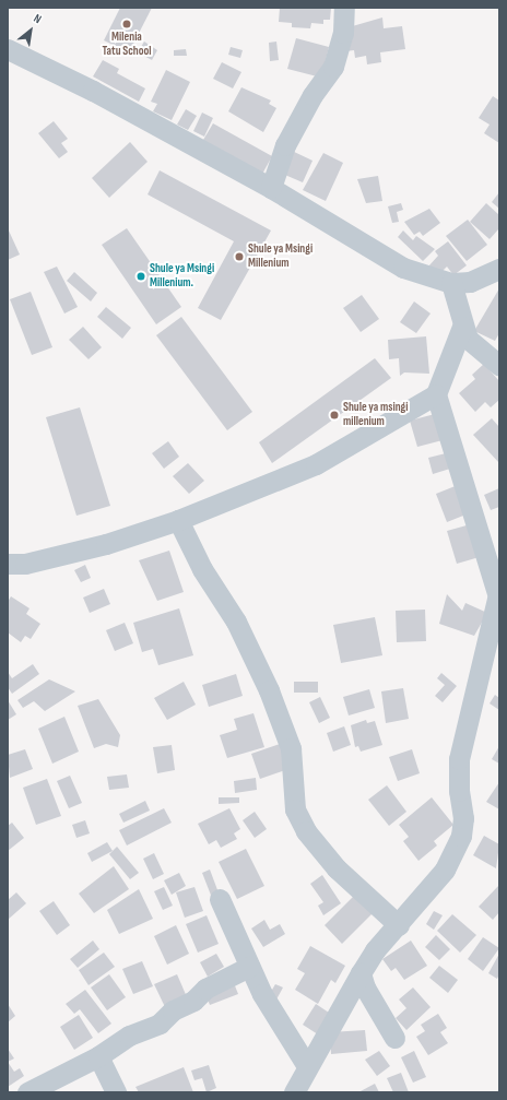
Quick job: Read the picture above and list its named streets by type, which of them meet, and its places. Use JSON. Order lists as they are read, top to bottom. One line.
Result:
{"places":["Milenia Tatu School","Shule ya Msingi Millenium","Shule ya Msingi Millenium.","Shule ya msingi millenium"],"north":"top right"}
